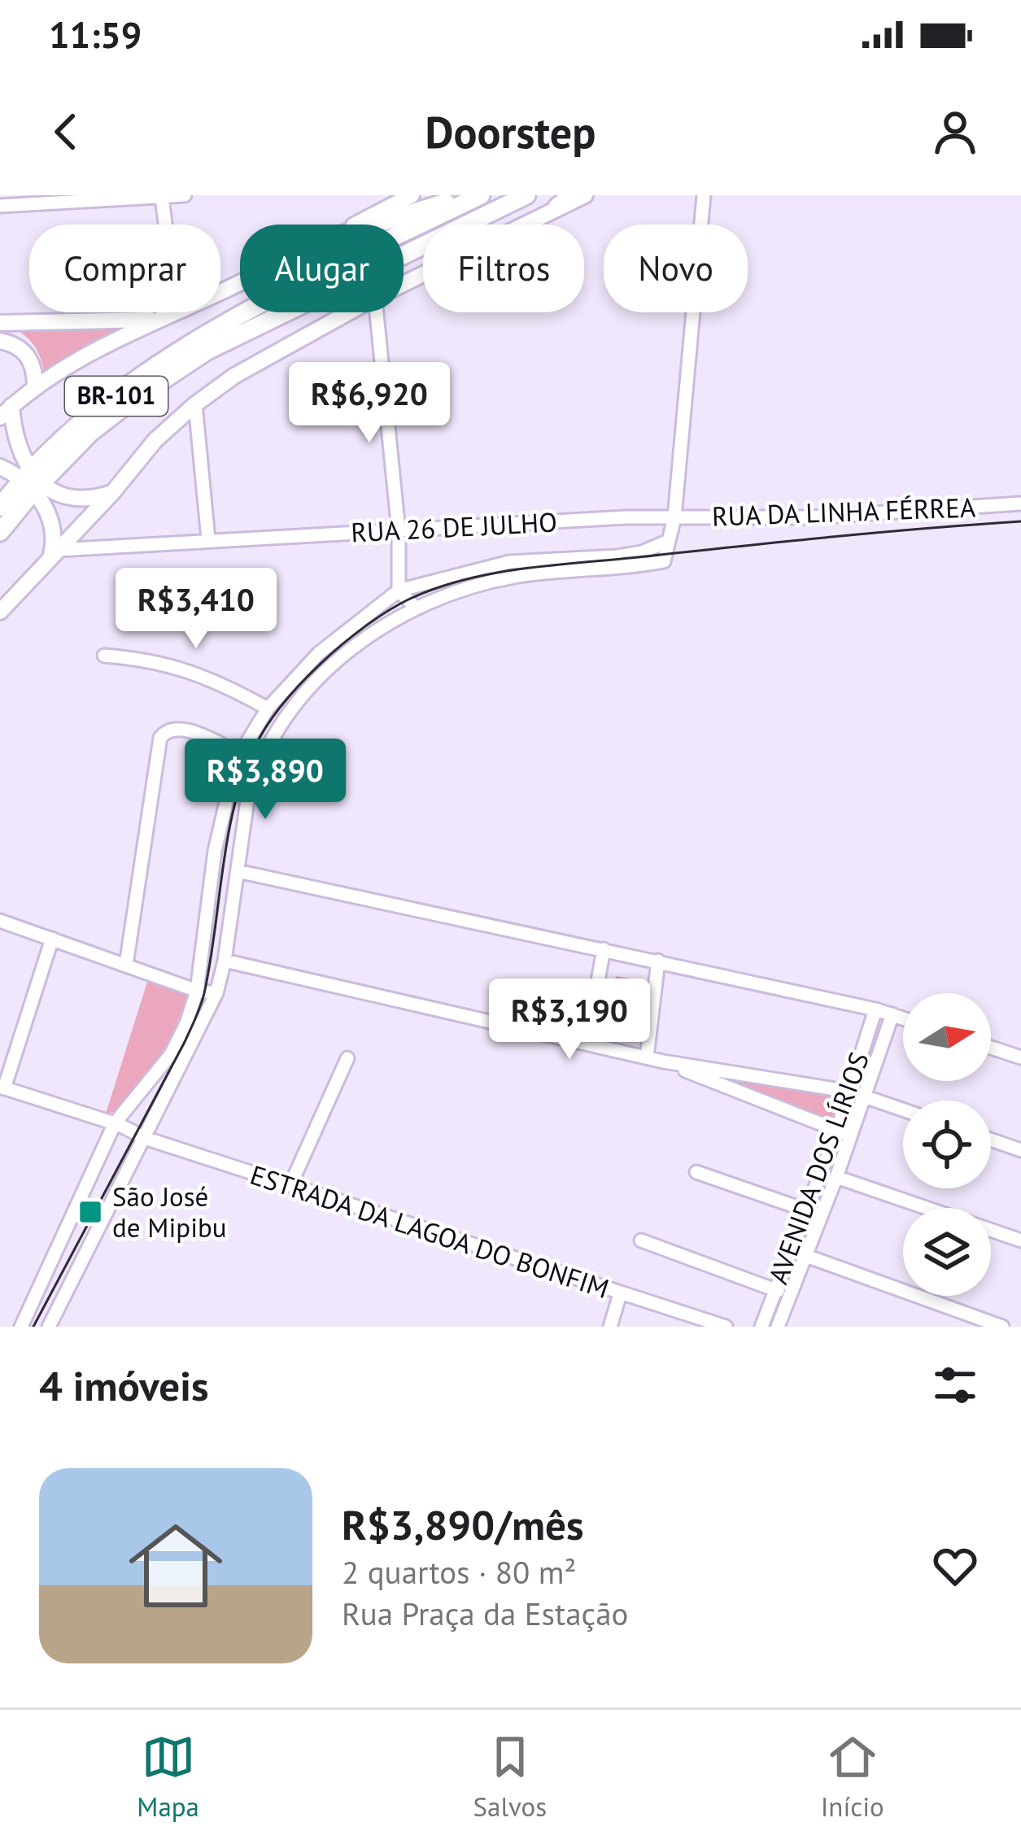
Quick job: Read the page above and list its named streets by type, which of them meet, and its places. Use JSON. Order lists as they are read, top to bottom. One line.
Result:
{"streets":{"highway":["BR-101"],"street":["RUA DA LINHA FÉRREA","RUA 26 DE JULHO","AVENIDA DOS LÍRIOS","ESTRADA DA LAGOA DO BONFIM"]},"crossings":[["RUA DA LINHA FÉRREA","RUA 26 DE JULHO"]],"places":{"transit":["São José de Mipibu"]},"north":"right","page":{"status":"11:59","header":"Doorstep","chip":["Comprar","Alugar","Filtros","Novo"],"price":["R$6,920","R$3,410","R$3,890","R$3,190"],"heading":"4 imóveis","list":[{"name":"R$3,890/mês","note":"2 quartos · 80 m² · Rua Praça da Estação"}],"tabs":["Mapa","Salvos","Início"]}}
